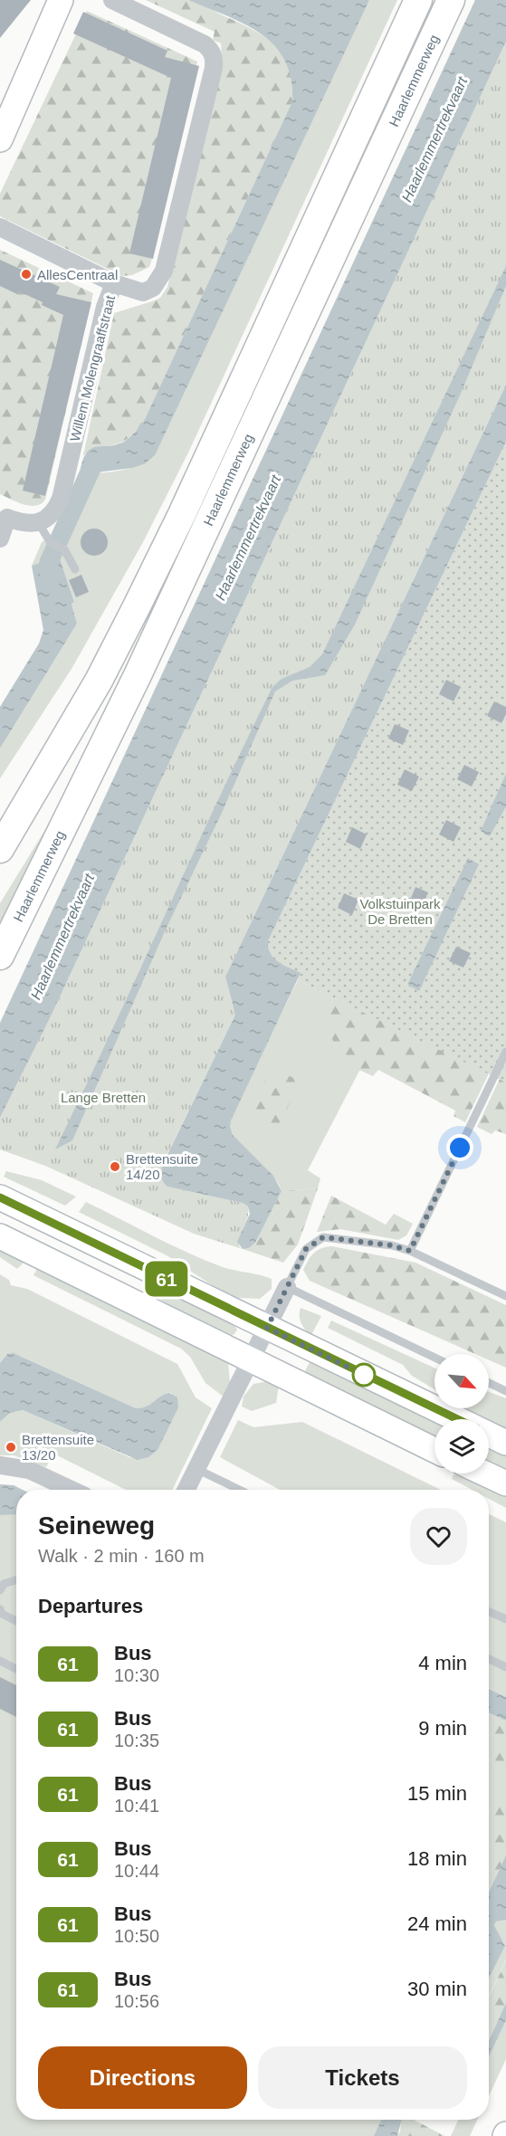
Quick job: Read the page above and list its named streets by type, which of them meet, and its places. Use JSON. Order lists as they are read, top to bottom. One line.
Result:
{"streets":{"main road":["Haarlemmerweg"],"street":["Willem Molengraaffstraat"]},"water":["Haarlemmertrekvaart"],"parks":["Volkstuinpark De Bretten","Lange Bretten"],"places":["AllesCentraal","Brettensuite 14/20","Brettensuite 13/20"],"lines":["bus line 61"],"north":"bottom right","page":{"on_map":"61","heading":[["Seineweg","Walk · 2 min · 160 m"],"Departures"],"list":[{"mark":"61","name":"Bus","note":"10:30","value":"4 min"},{"mark":"61","name":"Bus","note":"10:35","value":"9 min"},{"mark":"61","name":"Bus","note":"10:41","value":"15 min"},{"mark":"61","name":"Bus","note":"10:44","value":"18 min"},{"mark":"61","name":"Bus","note":"10:50","value":"24 min"},{"mark":"61","name":"Bus","note":"10:56","value":"30 min"}],"buttons":["Directions","Tickets"]}}
